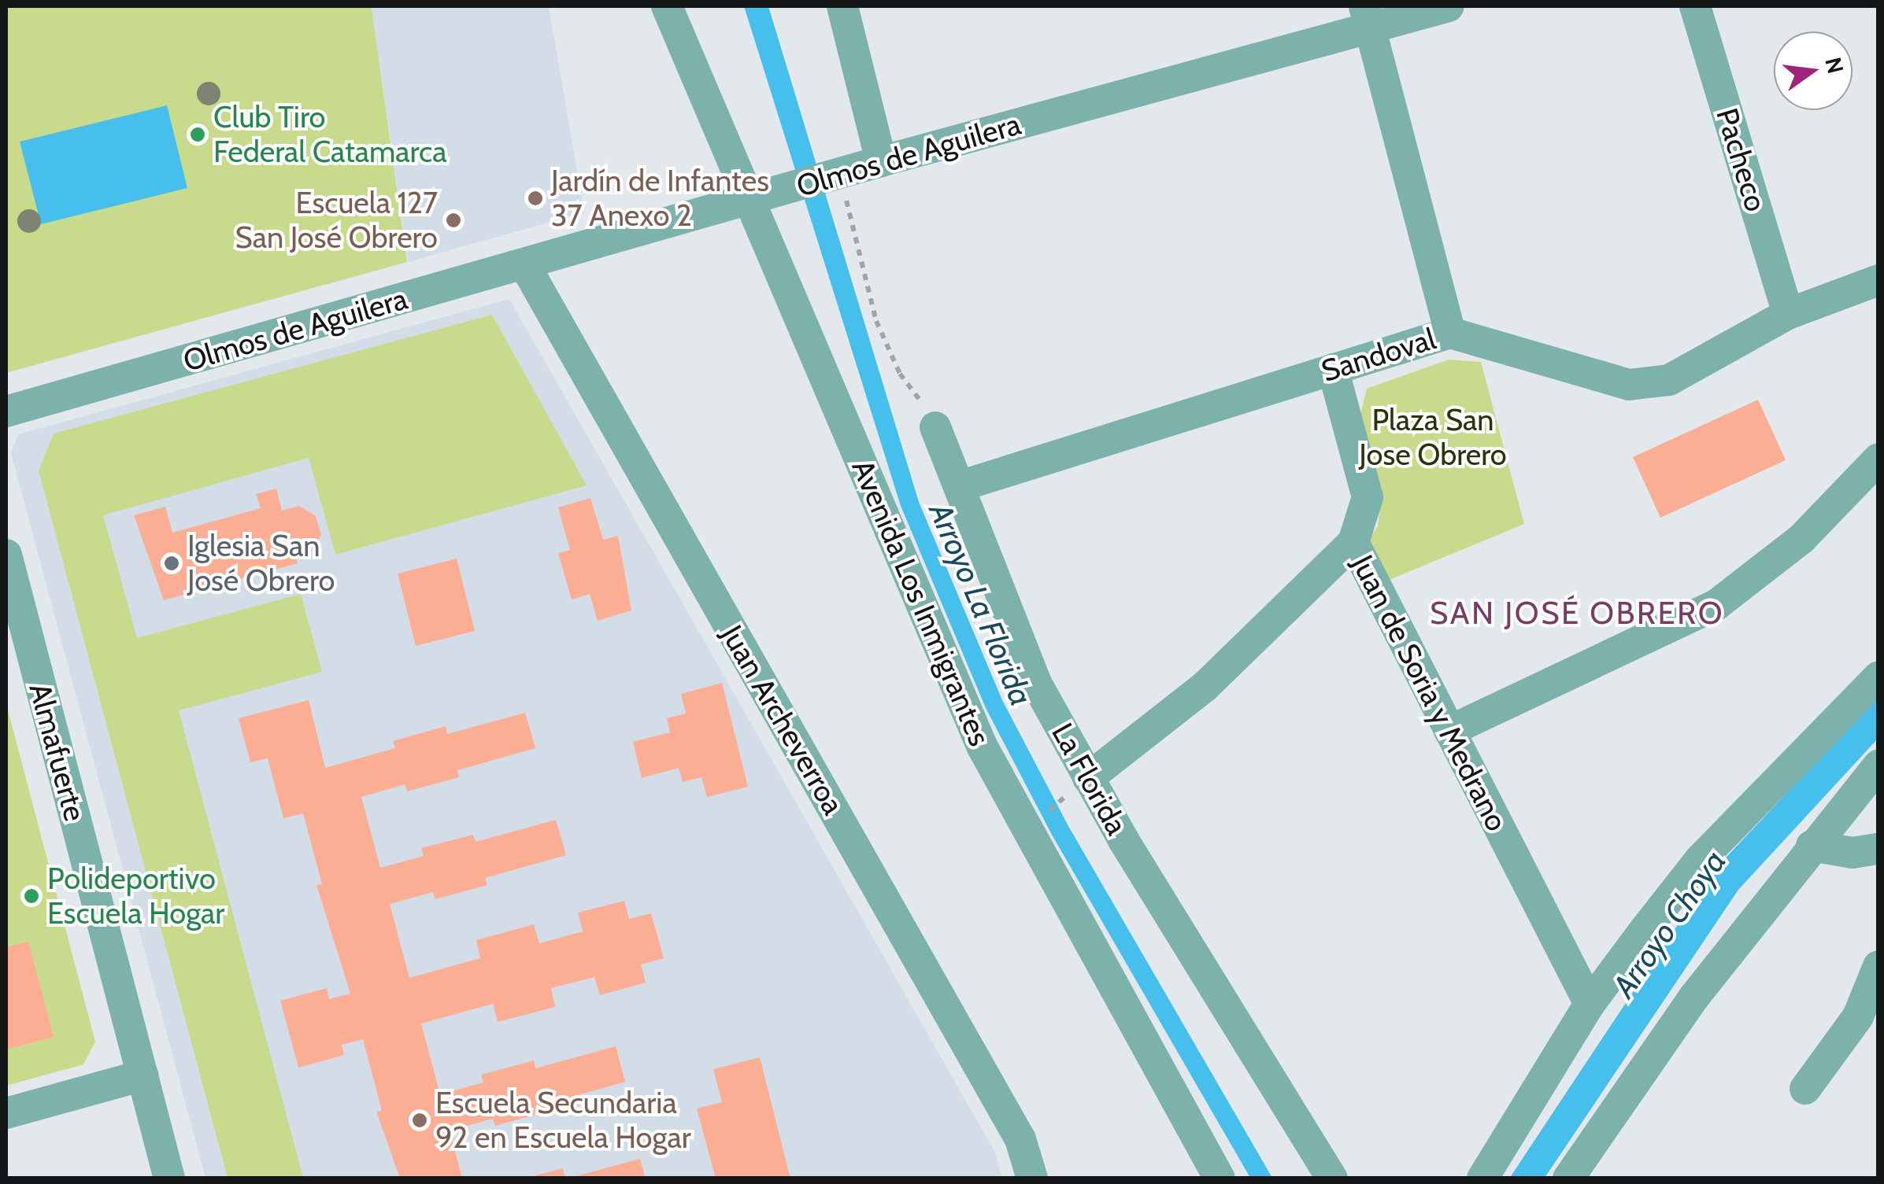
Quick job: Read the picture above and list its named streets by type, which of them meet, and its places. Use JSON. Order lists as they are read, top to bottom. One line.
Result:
{"streets":{"street":["Olmos de Aguilera","Pacheco","Sandoval","Avenida Los Inmigrantes","Juan de Soria y Medrano","Juan Archeverroa","Almafuerte","La Florida"]},"crossings":[["Olmos de Aguilera","Avenida Los Inmigrantes"],["Olmos de Aguilera","Juan Archeverroa"],["Pacheco","Sandoval"],["Sandoval","Juan de Soria y Medrano"],["Sandoval","La Florida"]],"districts":["SAN JOSÉ OBRERO"],"water":["Arroyo La Florida","Arroyo Choya"],"parks":["Plaza San Jose Obrero"],"places":["Club Tiro Federal Catamarca","Jardín de Infantes 37 Anexo 2","Escuela 127 San José Obrero","Iglesia San José Obrero","Polideportivo Escuela Hogar","Escuela Secundaria 92 en Escuela Hogar"],"north":"right"}
